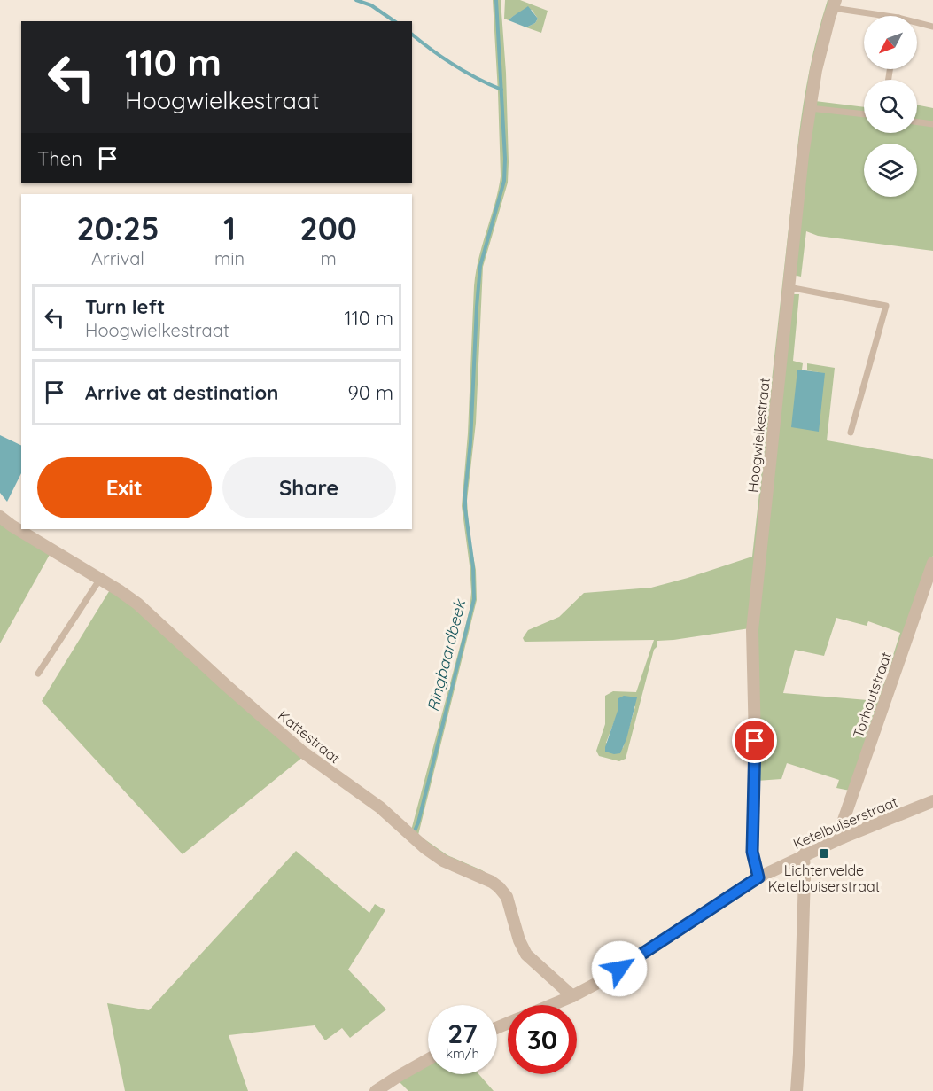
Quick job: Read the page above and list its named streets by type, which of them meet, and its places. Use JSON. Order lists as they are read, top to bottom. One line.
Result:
{"streets":{"street":["Hoogwielkestraat","Torhoutstraat","Kattestraat","Ketelbuiserstraat"]},"crossings":[["Hoogwielkestraat","Ketelbuiserstraat"],["Torhoutstraat","Ketelbuiserstraat"],["Kattestraat","Ketelbuiserstraat"]],"water":["Ringbaardbeek"],"places":{"transit":["Lichtervelde Ketelbuiserstraat"]},"north":"bottom left","page":{"turn":["110 m","Hoogwielkestraat"],"then":"Then","eta":["20:25","Arrival","1","min","200","m"],"list":[{"name":"Turn left","note":"Hoogwielkestraat","value":"110 m"},{"name":"Arrive at destination","value":"90 m"}],"buttons":["Exit","Share"],"speed":"27 km/h","limit":"30"}}
